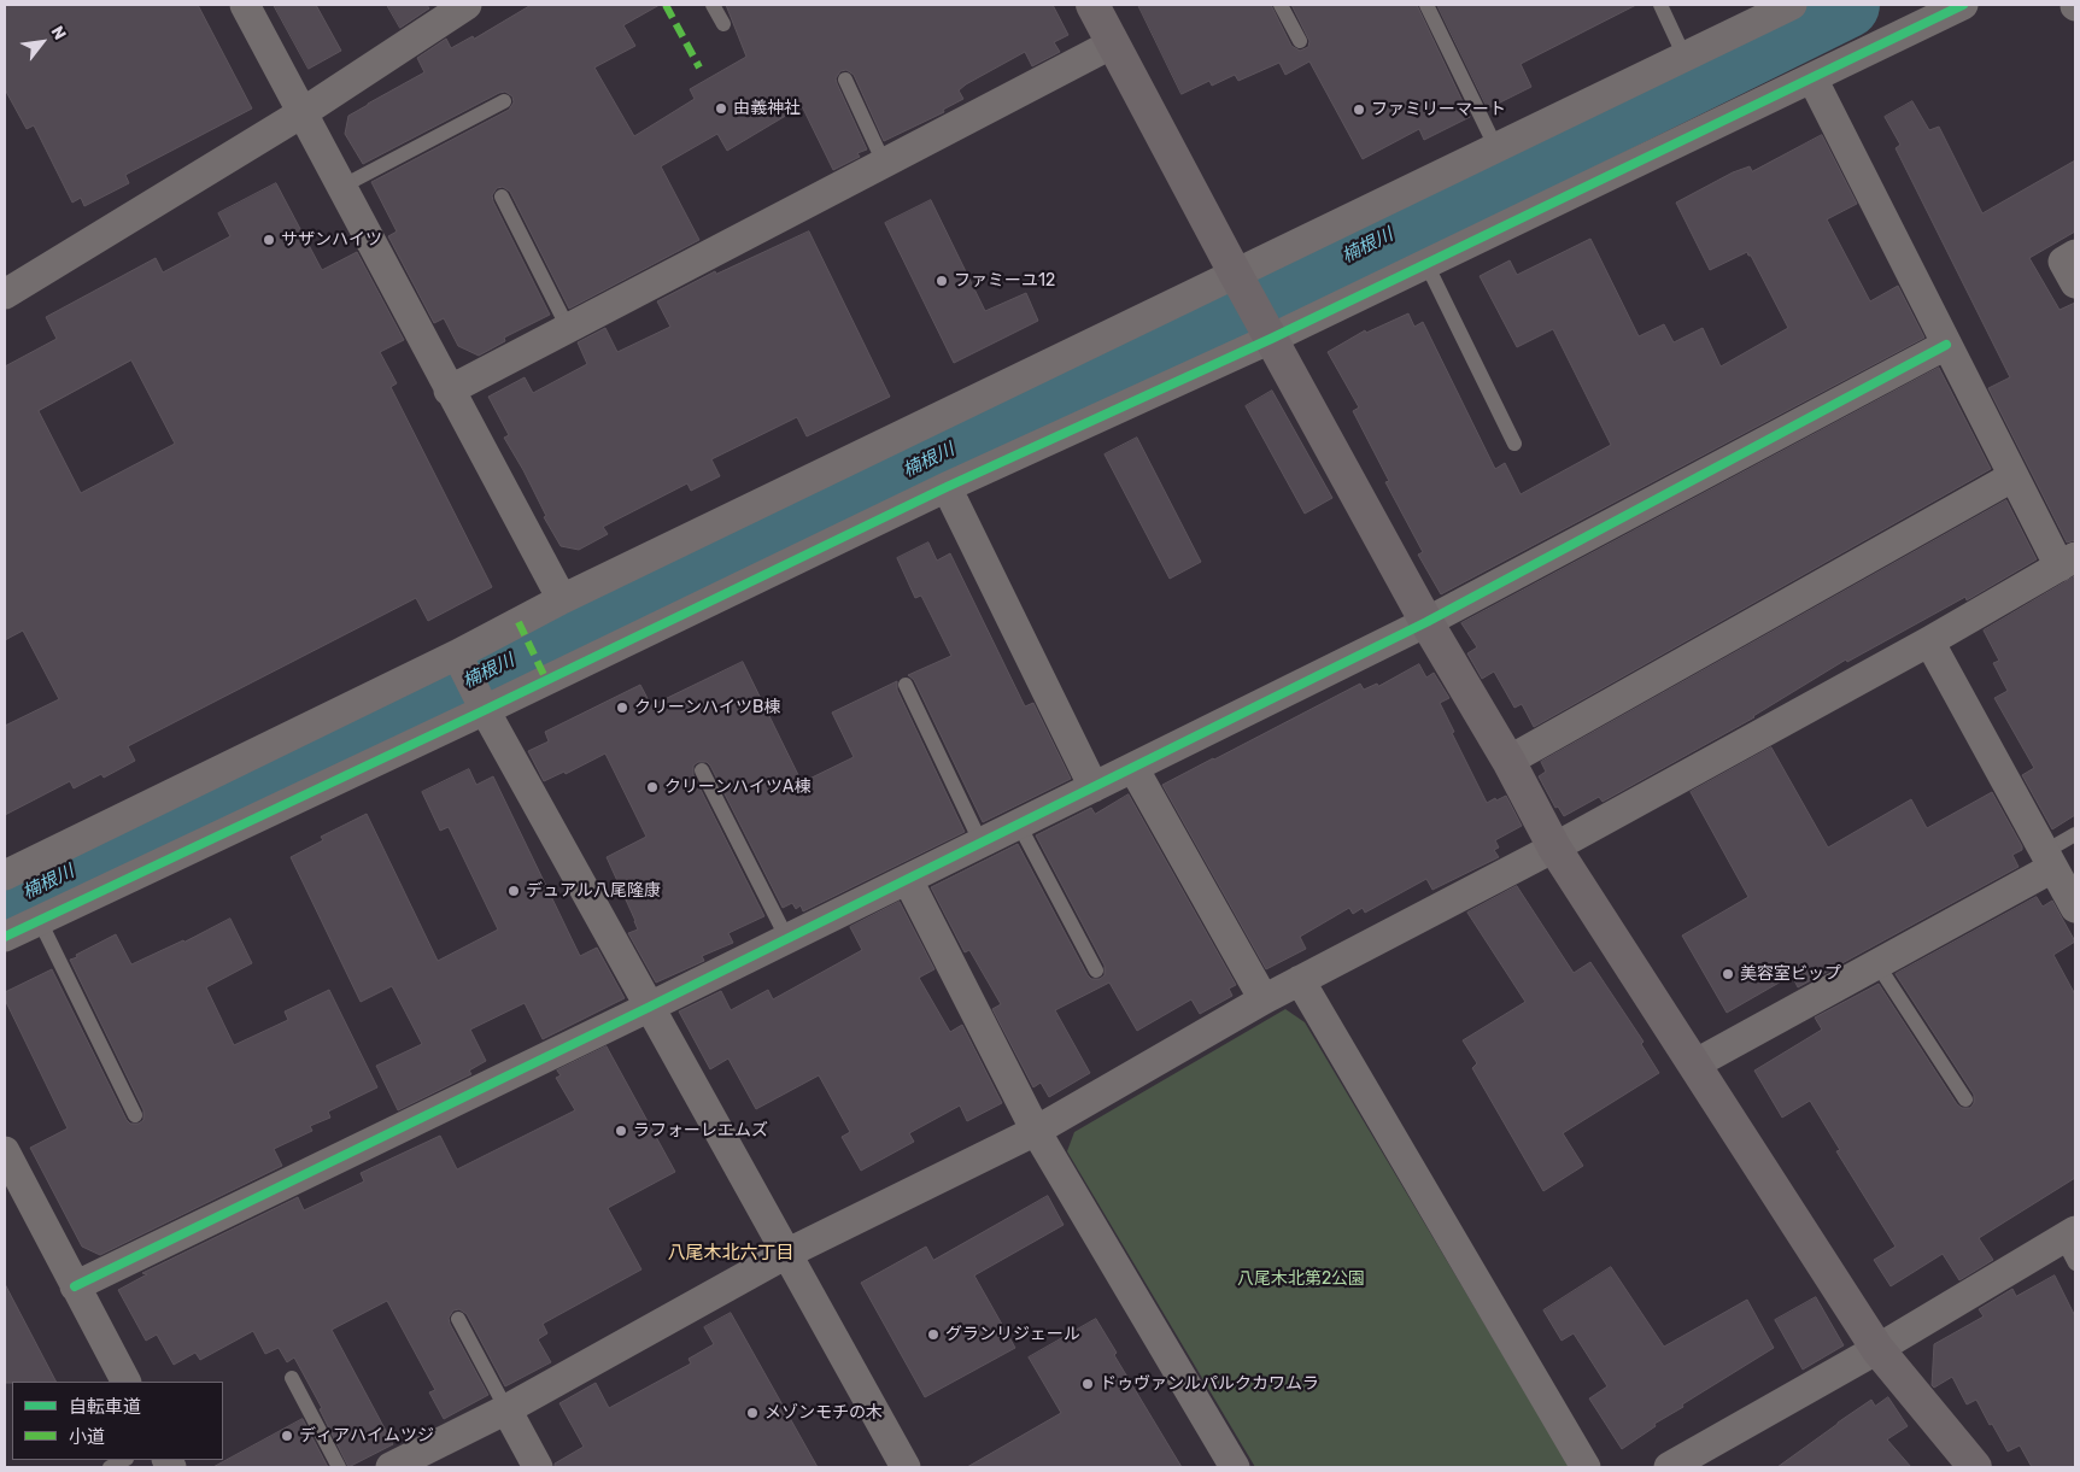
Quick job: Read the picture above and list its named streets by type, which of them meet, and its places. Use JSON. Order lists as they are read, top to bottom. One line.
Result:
{"districts":["八尾木北六丁目"],"water":["楠根川"],"parks":["八尾木北第2公園"],"places":["由義神社","ファミリーマート","サザンハイツ","ファミーユ12","クリーンハイツB棟","クリーンハイツA棟","デュアル八尾隆康","美容室ビップ","ラフォーレエムズ","グランリジェール","ドゥヴァンルパルクカワムラ","メゾンモチの木","ディアハイムツジ"],"legend":["自転車道","小道"],"north":"top right"}
